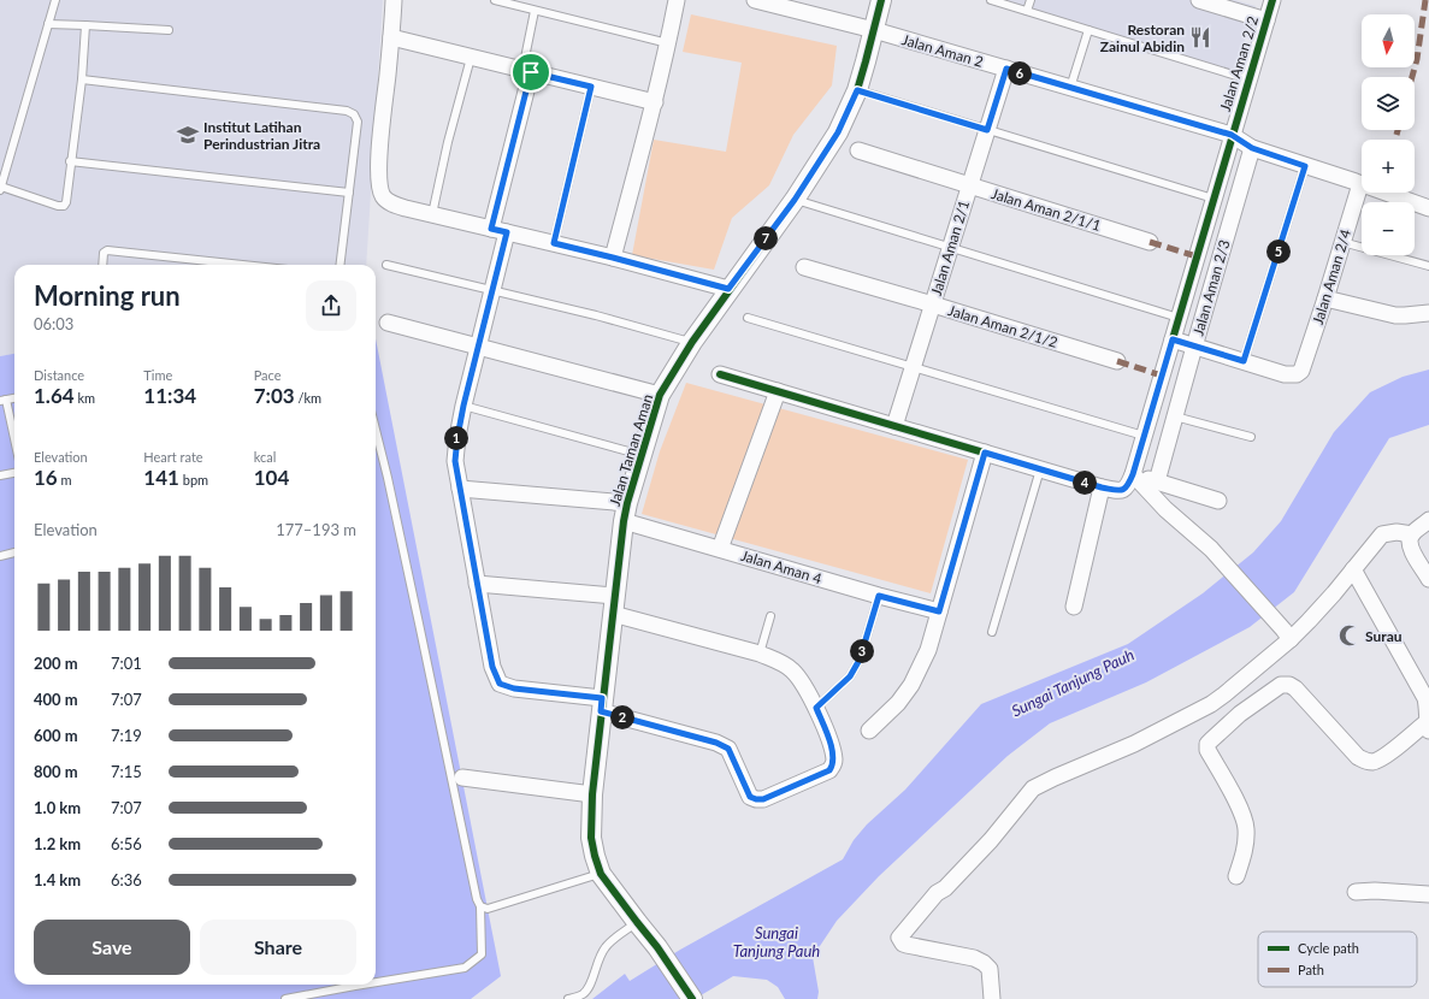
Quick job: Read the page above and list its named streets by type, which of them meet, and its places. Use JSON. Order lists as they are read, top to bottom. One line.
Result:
{"streets":{"street":["Jalan Aman 2","Jalan Aman 2/2","Jalan Aman 2/1/1","Jalan Aman 2/1","Jalan Aman 2/4","Jalan Aman 2/3","Jalan Aman 2/1/2","Jalan Taman Aman","Jalan Aman 4"]},"crossings":[["Jalan Aman 2","Jalan Aman 2/2"],["Jalan Aman 2","Jalan Aman 2/1"],["Jalan Aman 2","Jalan Aman 2/4"],["Jalan Aman 2","Jalan Aman 2/3"],["Jalan Aman 2","Jalan Taman Aman"],["Jalan Aman 2/1/1","Jalan Aman 2/1"],["Jalan Aman 2/1","Jalan Aman 2/1/2"],["Jalan Taman Aman","Jalan Aman 4"]],"water":["Sungai Tanjung Pauh"],"places":{"restaurant":["Restoran Zainul Abidin"],"school or university":["Institut Latihan Perindustrian Jitra"],"mosque":["Surau"]},"legend":["Cycle path","Path"],"north":"bottom","page":{"map_buttons":["+","−"],"pins":["6","7","5","1","4","3","2"],"heading":["Morning run","06:03"],"stats":[["Distance","1.64 km"],["Time","11:34"],["Pace","7:03 /km"],["Elevation","16 m"],["Heart rate","141 bpm"],["kcal","104"]],"chart":["Elevation","177–193 m"],"list":[{"name":"200 m","note":"7:01"},{"name":"400 m","note":"7:07"},{"name":"600 m","note":"7:19"},{"name":"800 m","note":"7:15"},{"name":"1.0 km","note":"7:07"},{"name":"1.2 km","note":"6:56"},{"name":"1.4 km","note":"6:36"}],"buttons":["Save","Share"]}}
